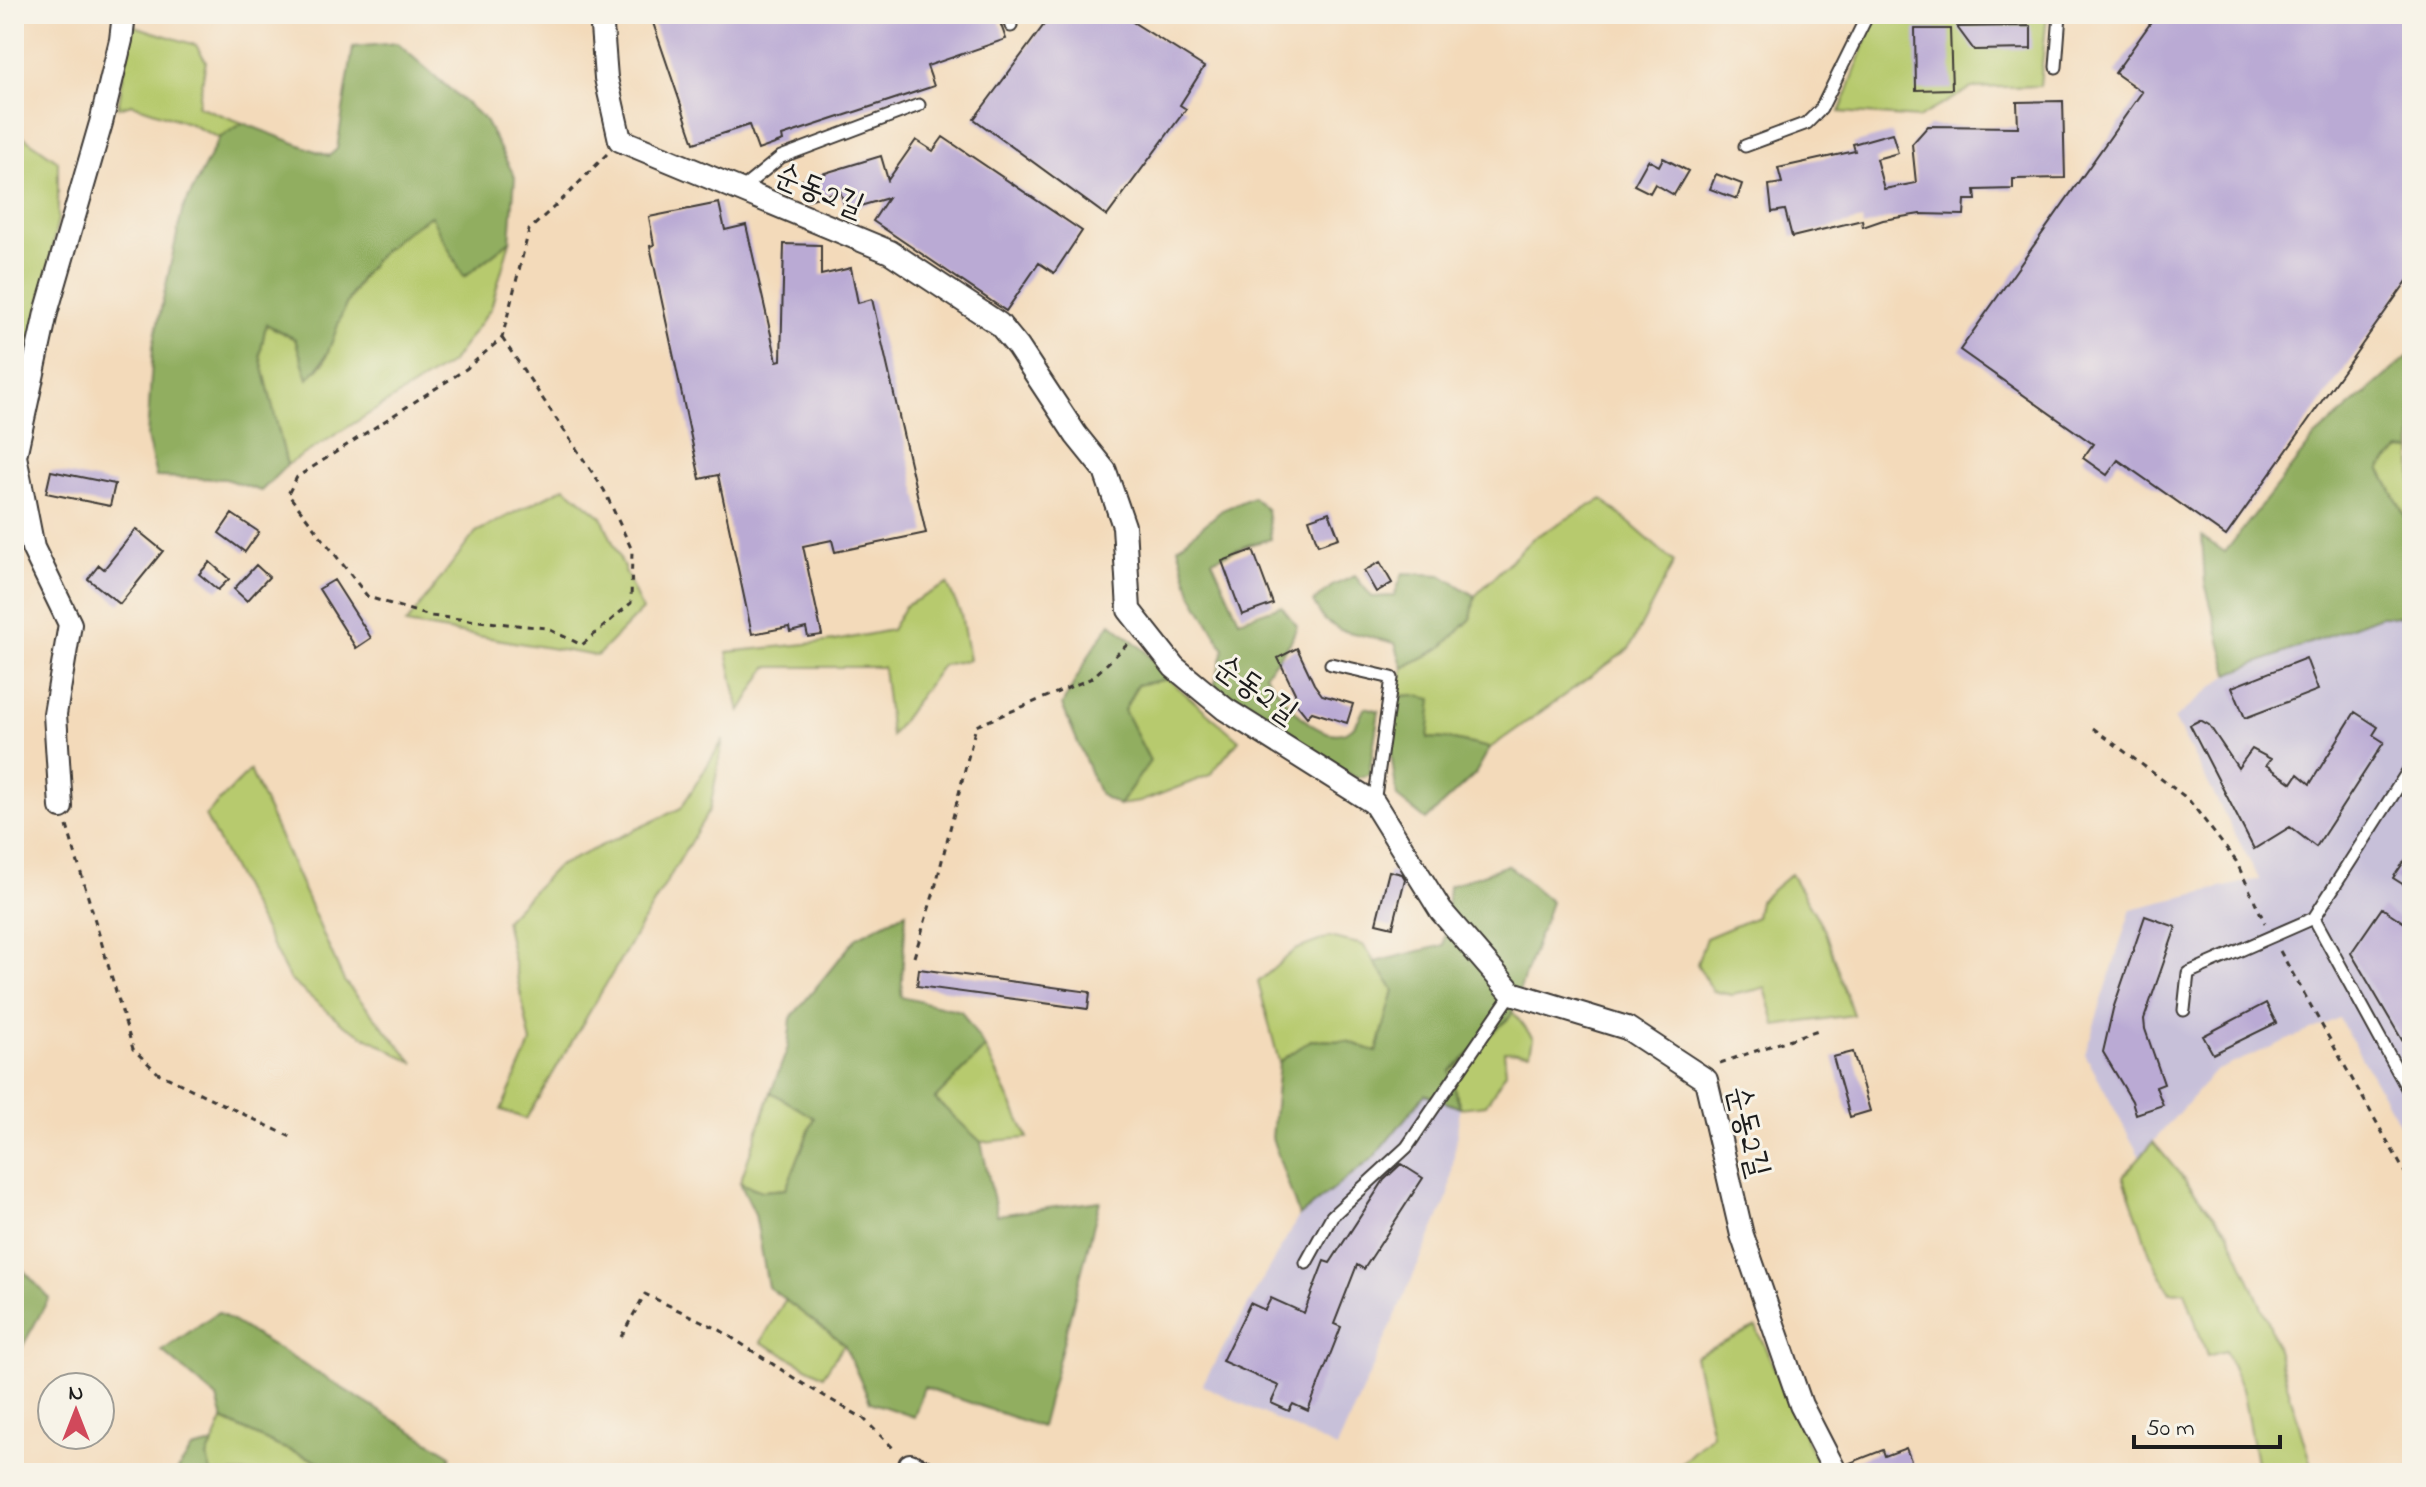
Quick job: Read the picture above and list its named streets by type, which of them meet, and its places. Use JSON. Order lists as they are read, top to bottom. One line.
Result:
{"streets":{"street":["순동2길"]},"scale_bar":"50 m","north":"top"}
